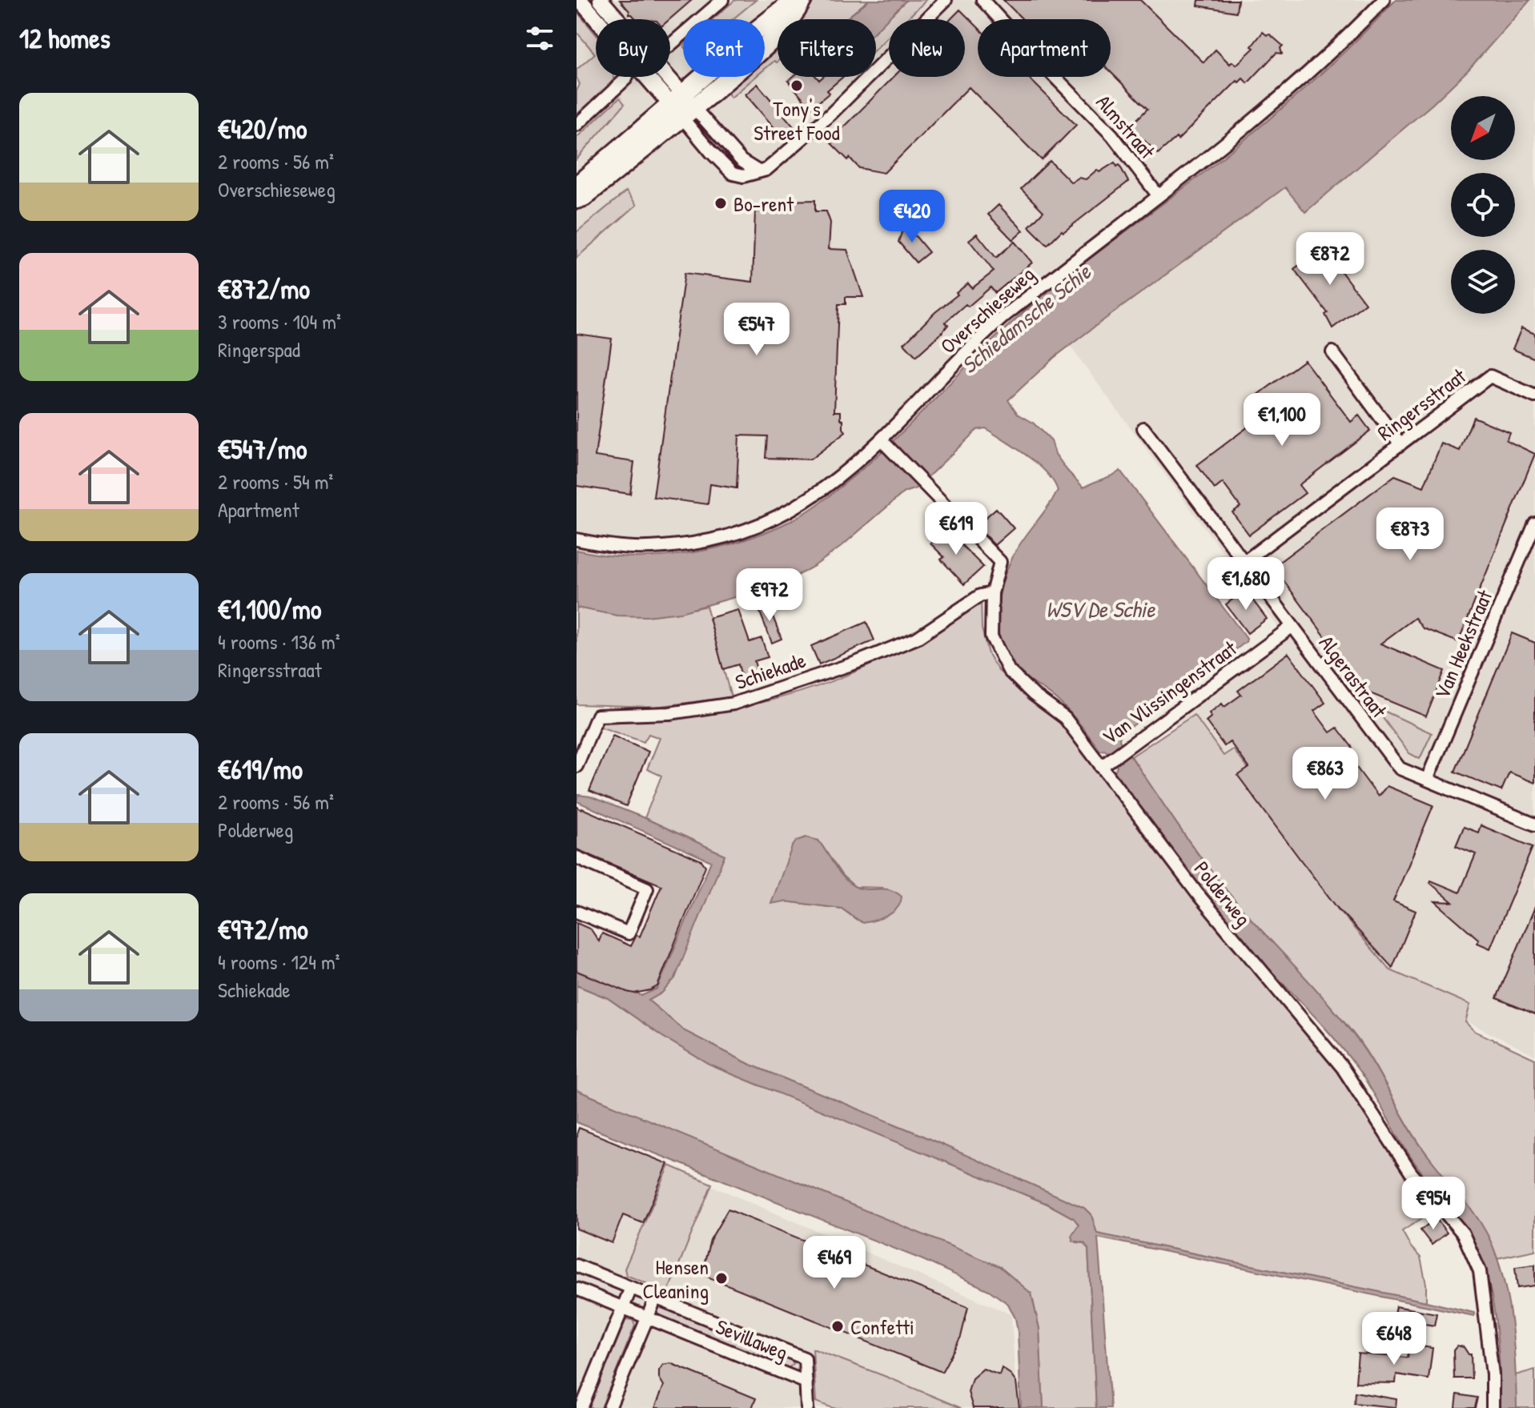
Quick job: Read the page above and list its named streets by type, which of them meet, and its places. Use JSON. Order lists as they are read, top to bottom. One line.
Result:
{"streets":{"street":["Almstraat","Overschieseweg","Ringersstraat","Van Heekstraat","Schiekade","Algerastraat","Van Vlissingenstraat","Polderweg","Sevillaweg"]},"crossings":[["Almstraat","Overschieseweg"],["Overschieseweg","Polderweg"],["Ringersstraat","Algerastraat"],["Van Heekstraat","Algerastraat"],["Schiekade","Polderweg"],["Algerastraat","Van Vlissingenstraat"],["Van Vlissingenstraat","Polderweg"]],"water":["Schiedamsche Schie","WSV De Schie"],"places":["Tony's Street Food","Bo-rent","Hensen Cleaning","Confetti"],"north":"bottom left","page":{"heading":"12 homes","chip":["Buy","Rent","Filters","New","Apartment"],"list":[{"name":"€420/mo","note":"2 rooms · 56 m² · Overschieseweg"},{"name":"€872/mo","note":"3 rooms · 104 m² · Ringerspad"},{"name":"€547/mo","note":"2 rooms · 54 m² · Apartment"},{"name":"€1,100/mo","note":"4 rooms · 136 m² · Ringersstraat"},{"name":"€619/mo","note":"2 rooms · 56 m² · Polderweg"},{"name":"€972/mo","note":"4 rooms · 124 m² · Schiekade"}],"price":["€420","€872","€547","€1,100","€619","€873","€1,680","€972","€863","€954","€469","€648"]}}
